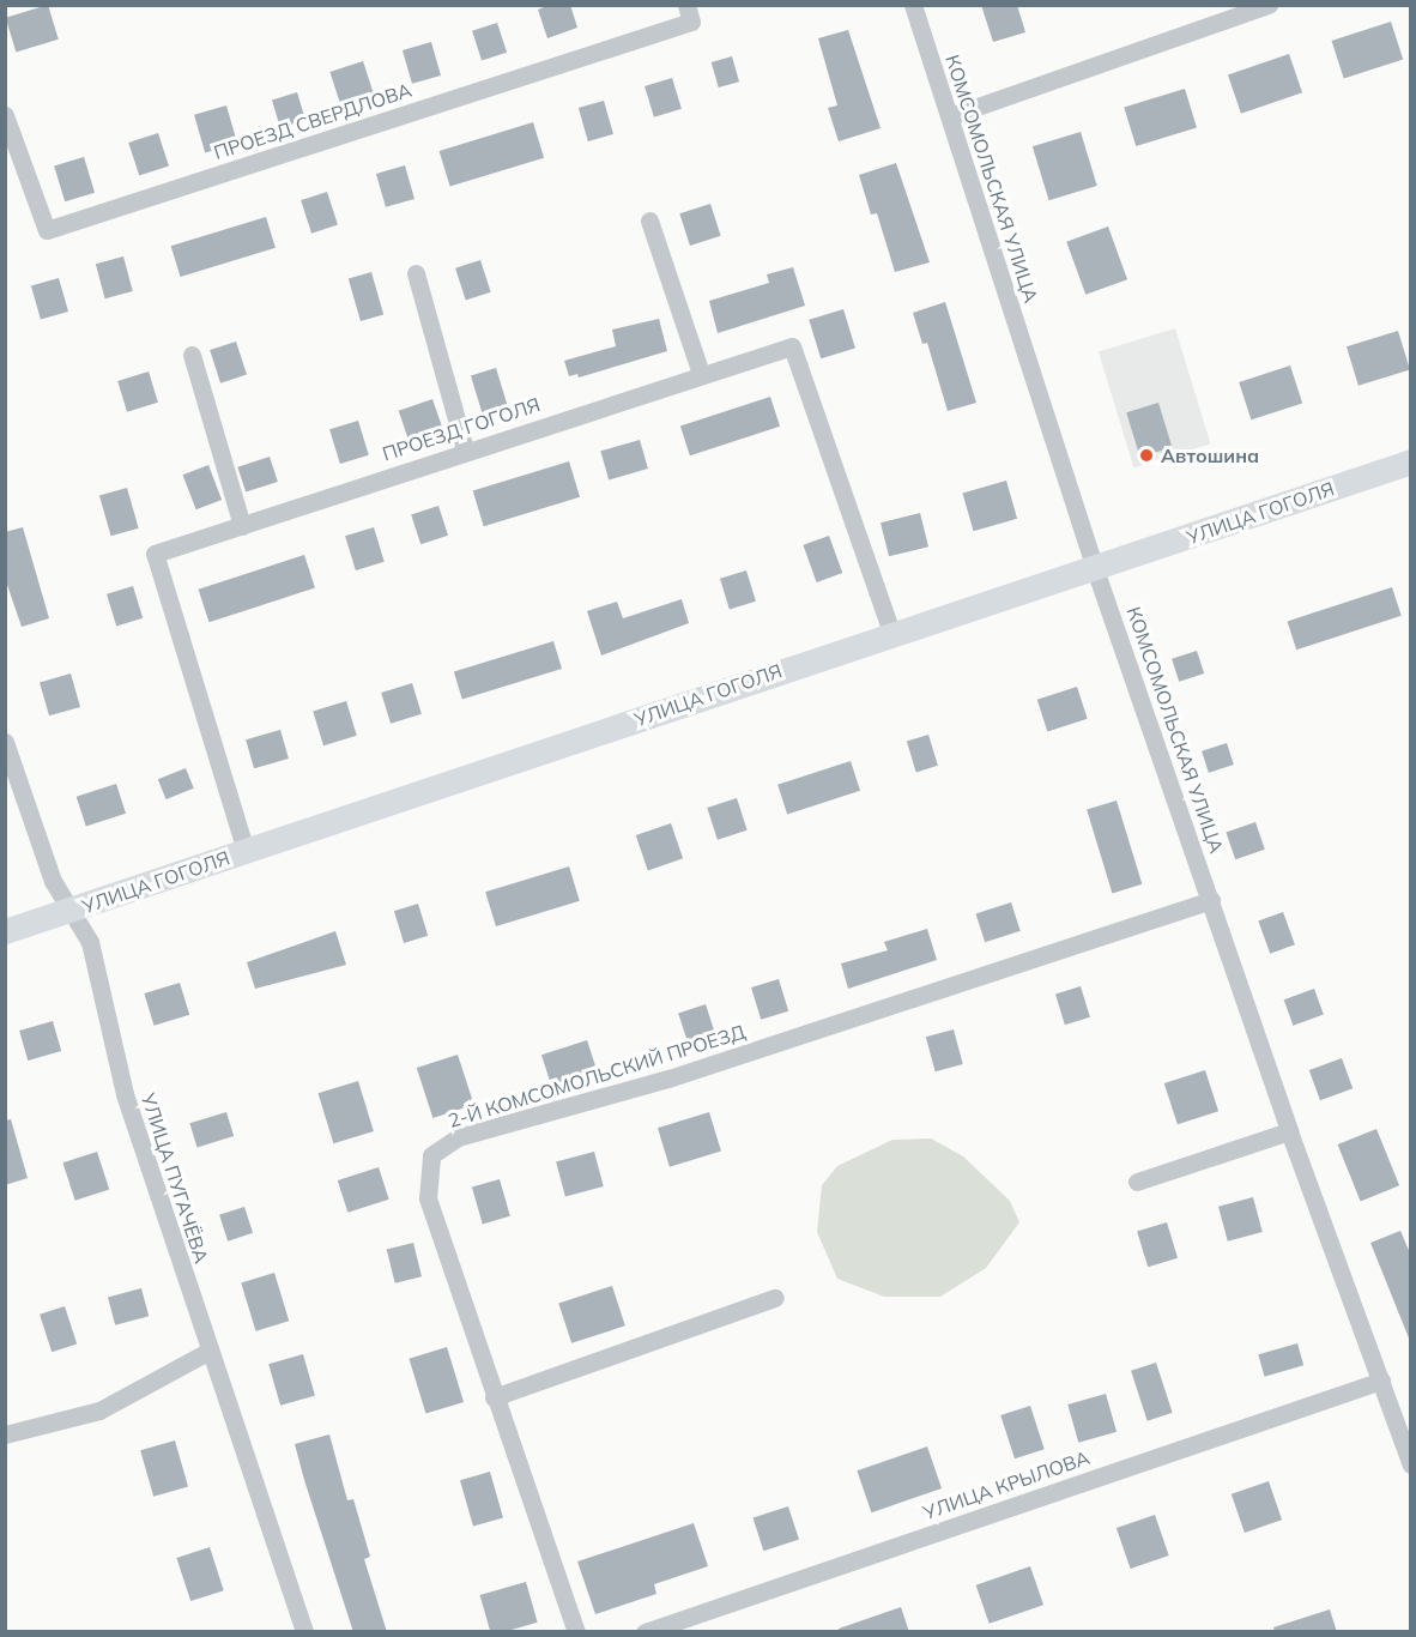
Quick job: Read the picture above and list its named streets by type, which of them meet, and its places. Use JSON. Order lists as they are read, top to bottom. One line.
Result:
{"streets":{"street":["ПРОЕЗД СВЕРДЛОВА","КОМСОМОЛЬСКАЯ УЛИЦА","ПРОЕЗД ГОГОЛЯ","УЛИЦА ГОГОЛЯ","2-Й КОМСОМОЛЬСКИЙ ПРОЕЗД","УЛИЦА ПУГАЧЁВА","УЛИЦА КРЫЛОВА"]},"crossings":[["КОМСОМОЛЬСКАЯ УЛИЦА","УЛИЦА ГОГОЛЯ"],["КОМСОМОЛЬСКАЯ УЛИЦА","2-Й КОМСОМОЛЬСКИЙ ПРОЕЗД"],["КОМСОМОЛЬСКАЯ УЛИЦА","УЛИЦА КРЫЛОВА"],["ПРОЕЗД ГОГОЛЯ","УЛИЦА ГОГОЛЯ"],["УЛИЦА ГОГОЛЯ","УЛИЦА ПУГАЧЁВА"]],"places":["Автошина"]}
